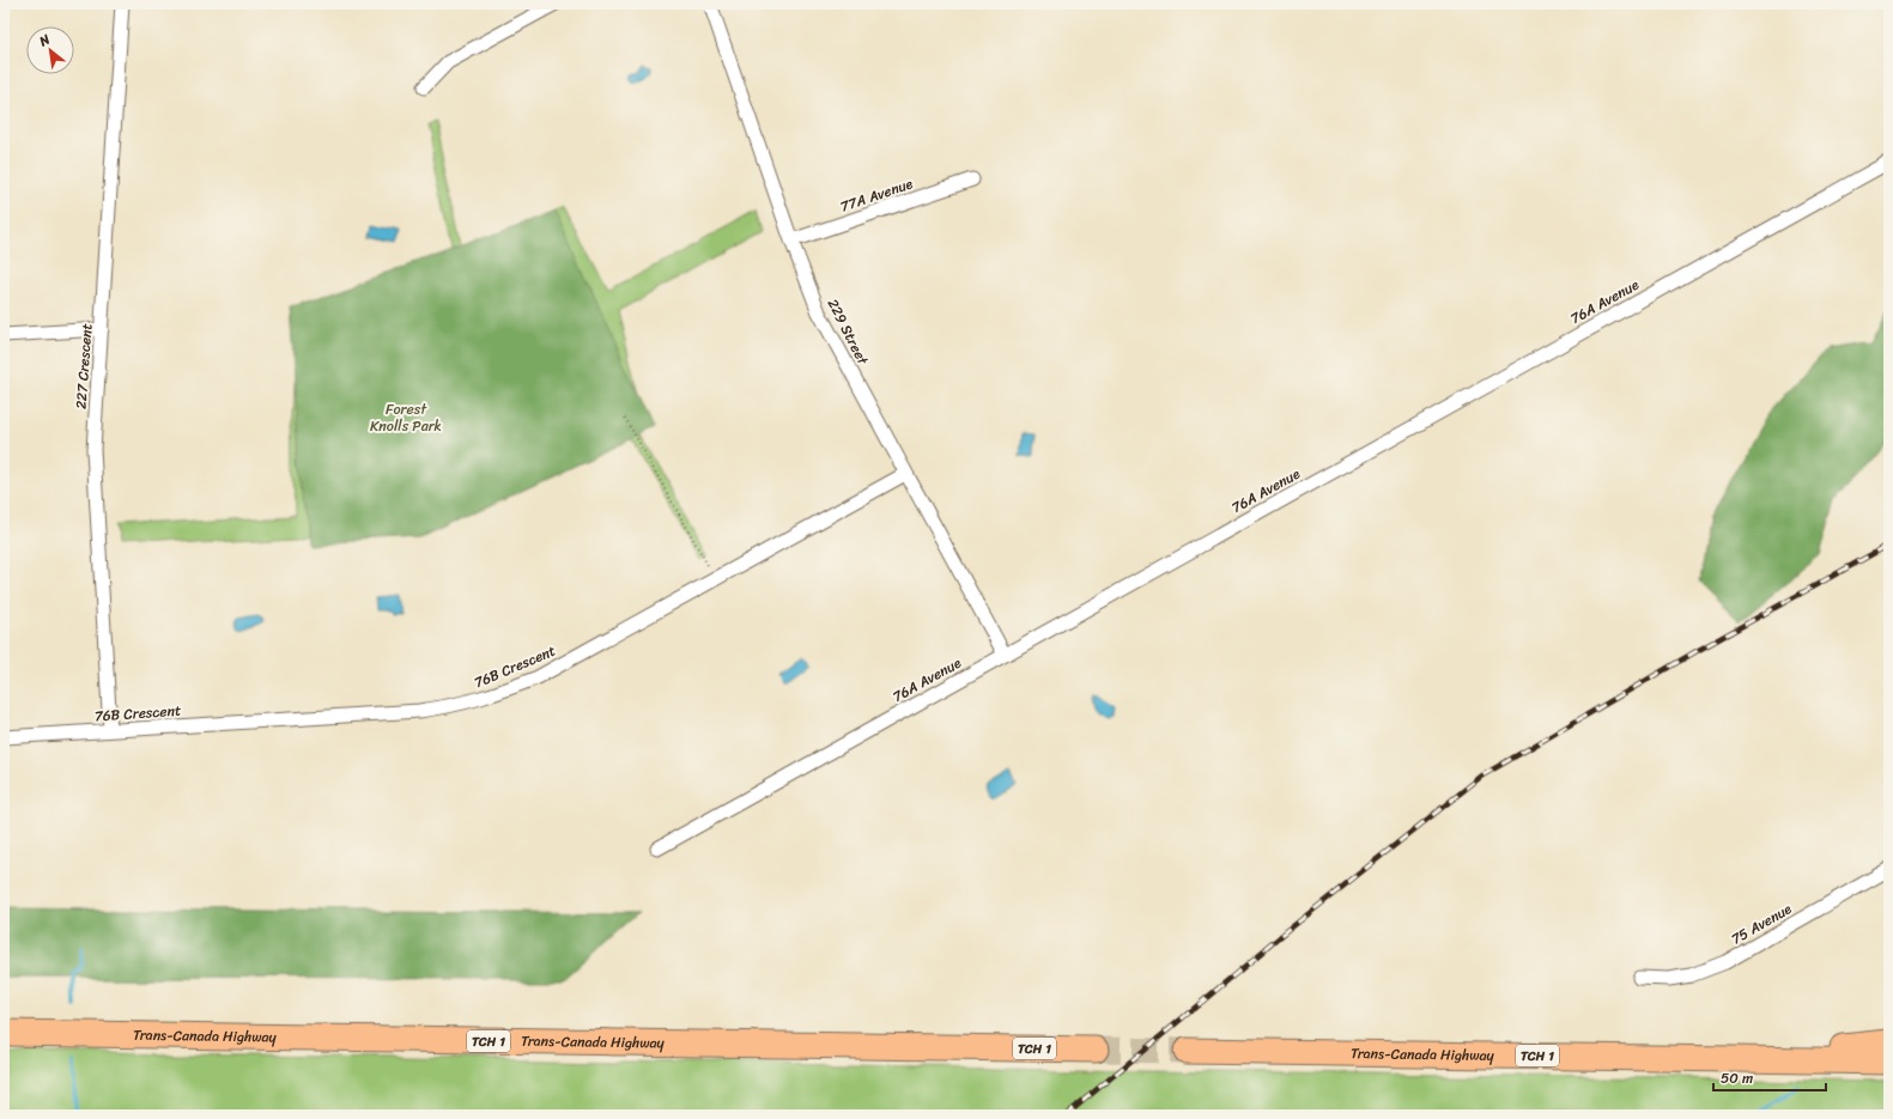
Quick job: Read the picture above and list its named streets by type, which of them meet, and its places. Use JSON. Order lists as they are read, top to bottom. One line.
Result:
{"streets":{"highway":["Trans-Canada Highway","TCH 1"],"street":["77A Avenue","76A Avenue","229 Street","227 Crescent","76B Crescent","75 Avenue"]},"crossings":[["77A Avenue","229 Street"],["76A Avenue","229 Street"],["229 Street","76B Crescent"],["227 Crescent","76B Crescent"]],"parks":["Forest Knolls Park"],"scale_bar":"50 m","north":"top left"}
